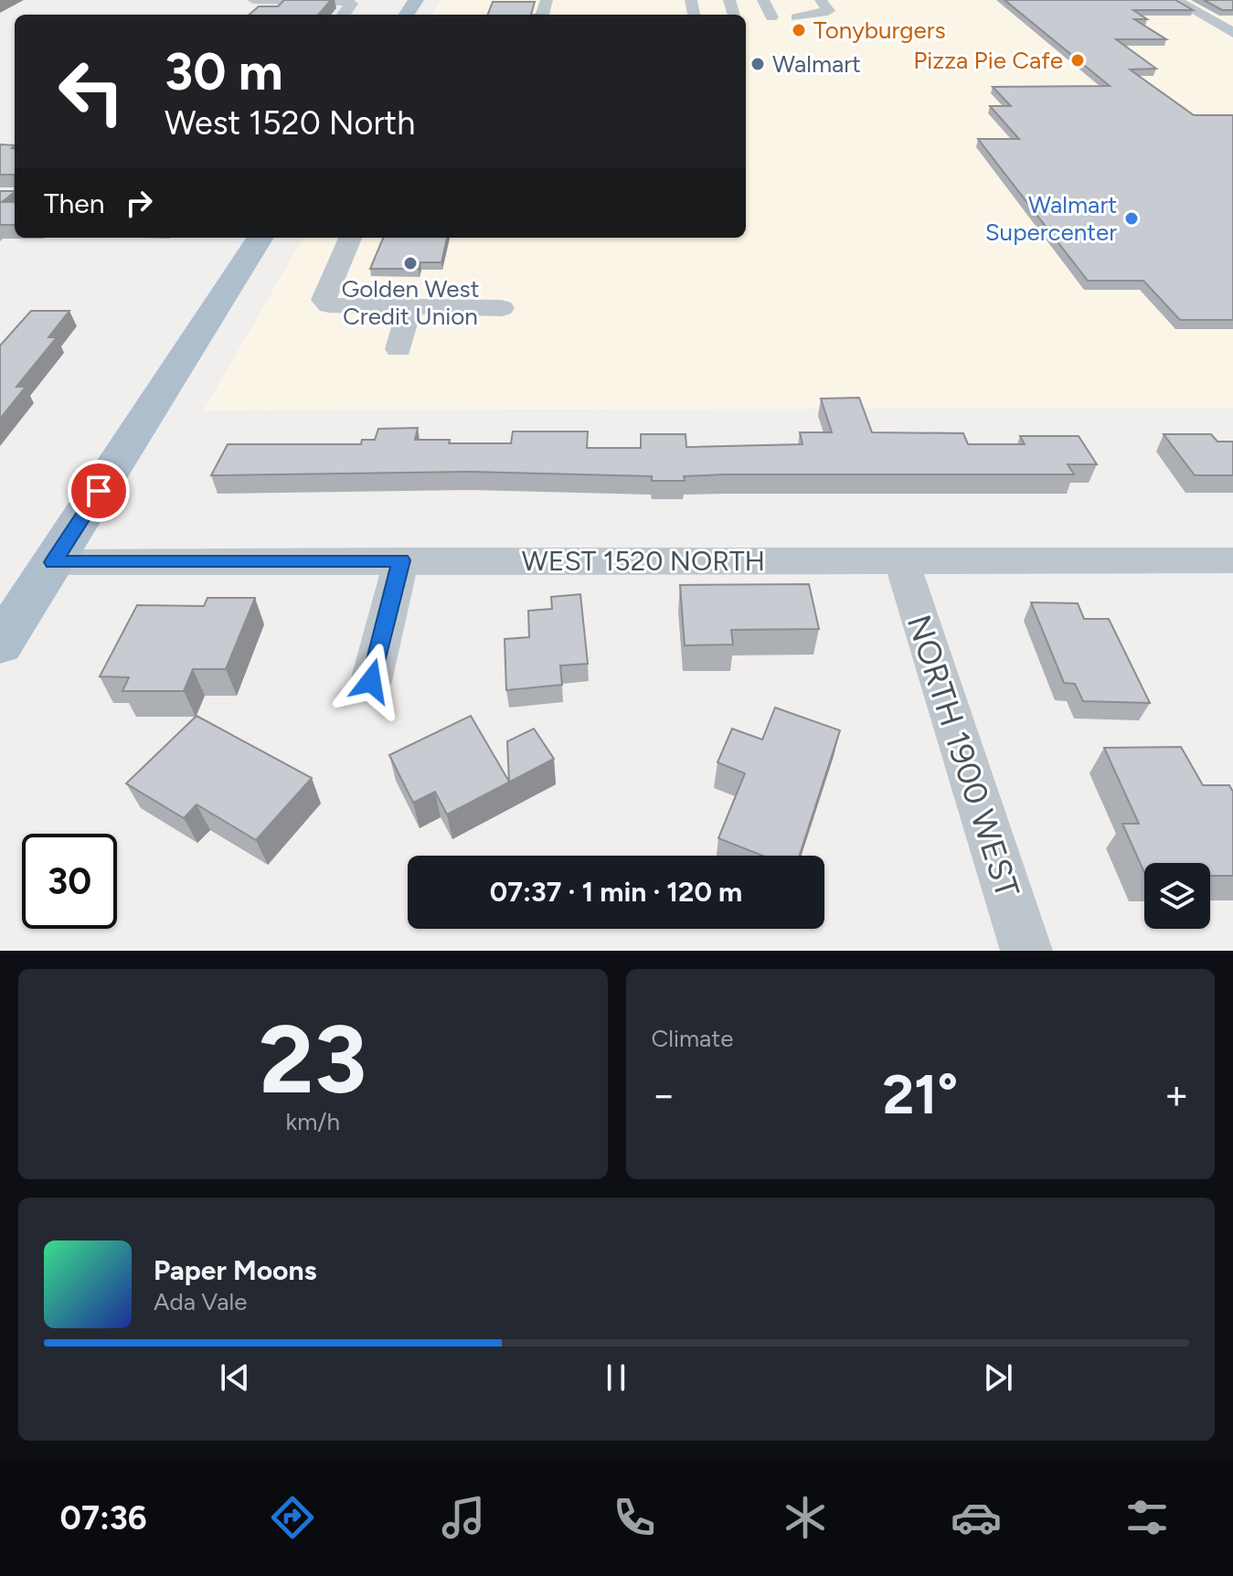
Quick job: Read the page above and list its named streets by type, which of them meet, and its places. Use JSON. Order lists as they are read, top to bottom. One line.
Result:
{"streets":{"street":["WEST 1520 NORTH","NORTH 1900 WEST"]},"crossings":[["WEST 1520 NORTH","NORTH 1900 WEST"]],"places":["Tonyburgers","Pizza Pie Cafe","Walmart","Walmart Supercenter","Golden West Credit Union"],"page":{"turn":["30 m","West 1520 North"],"then":"Then","limit":"30","trip":"07:37 · 1 min · 120 m","tile":[["23","km/h"],"Climate"],"heat":["−","21°","+"],"song":["Paper Moons","Ada Vale"],"tabs":"07:36"}}
